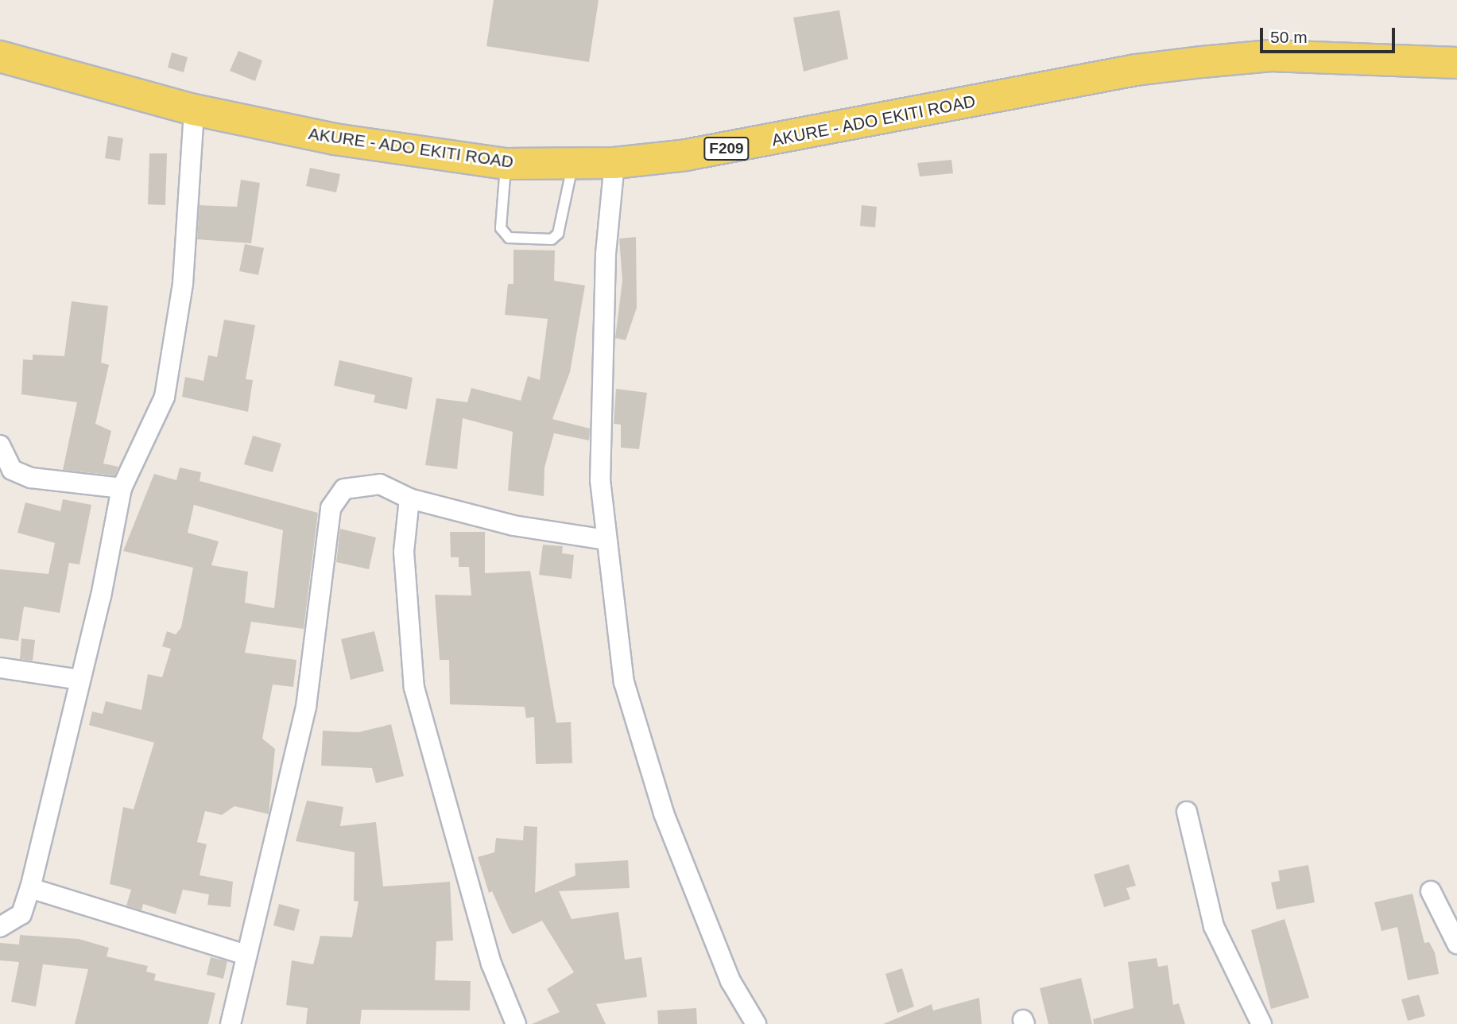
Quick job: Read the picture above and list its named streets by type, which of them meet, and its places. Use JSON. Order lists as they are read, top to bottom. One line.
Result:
{"streets":{"main road":["AKURE - ADO EKITI ROAD","F209"]},"scale_bar":"50 m"}
